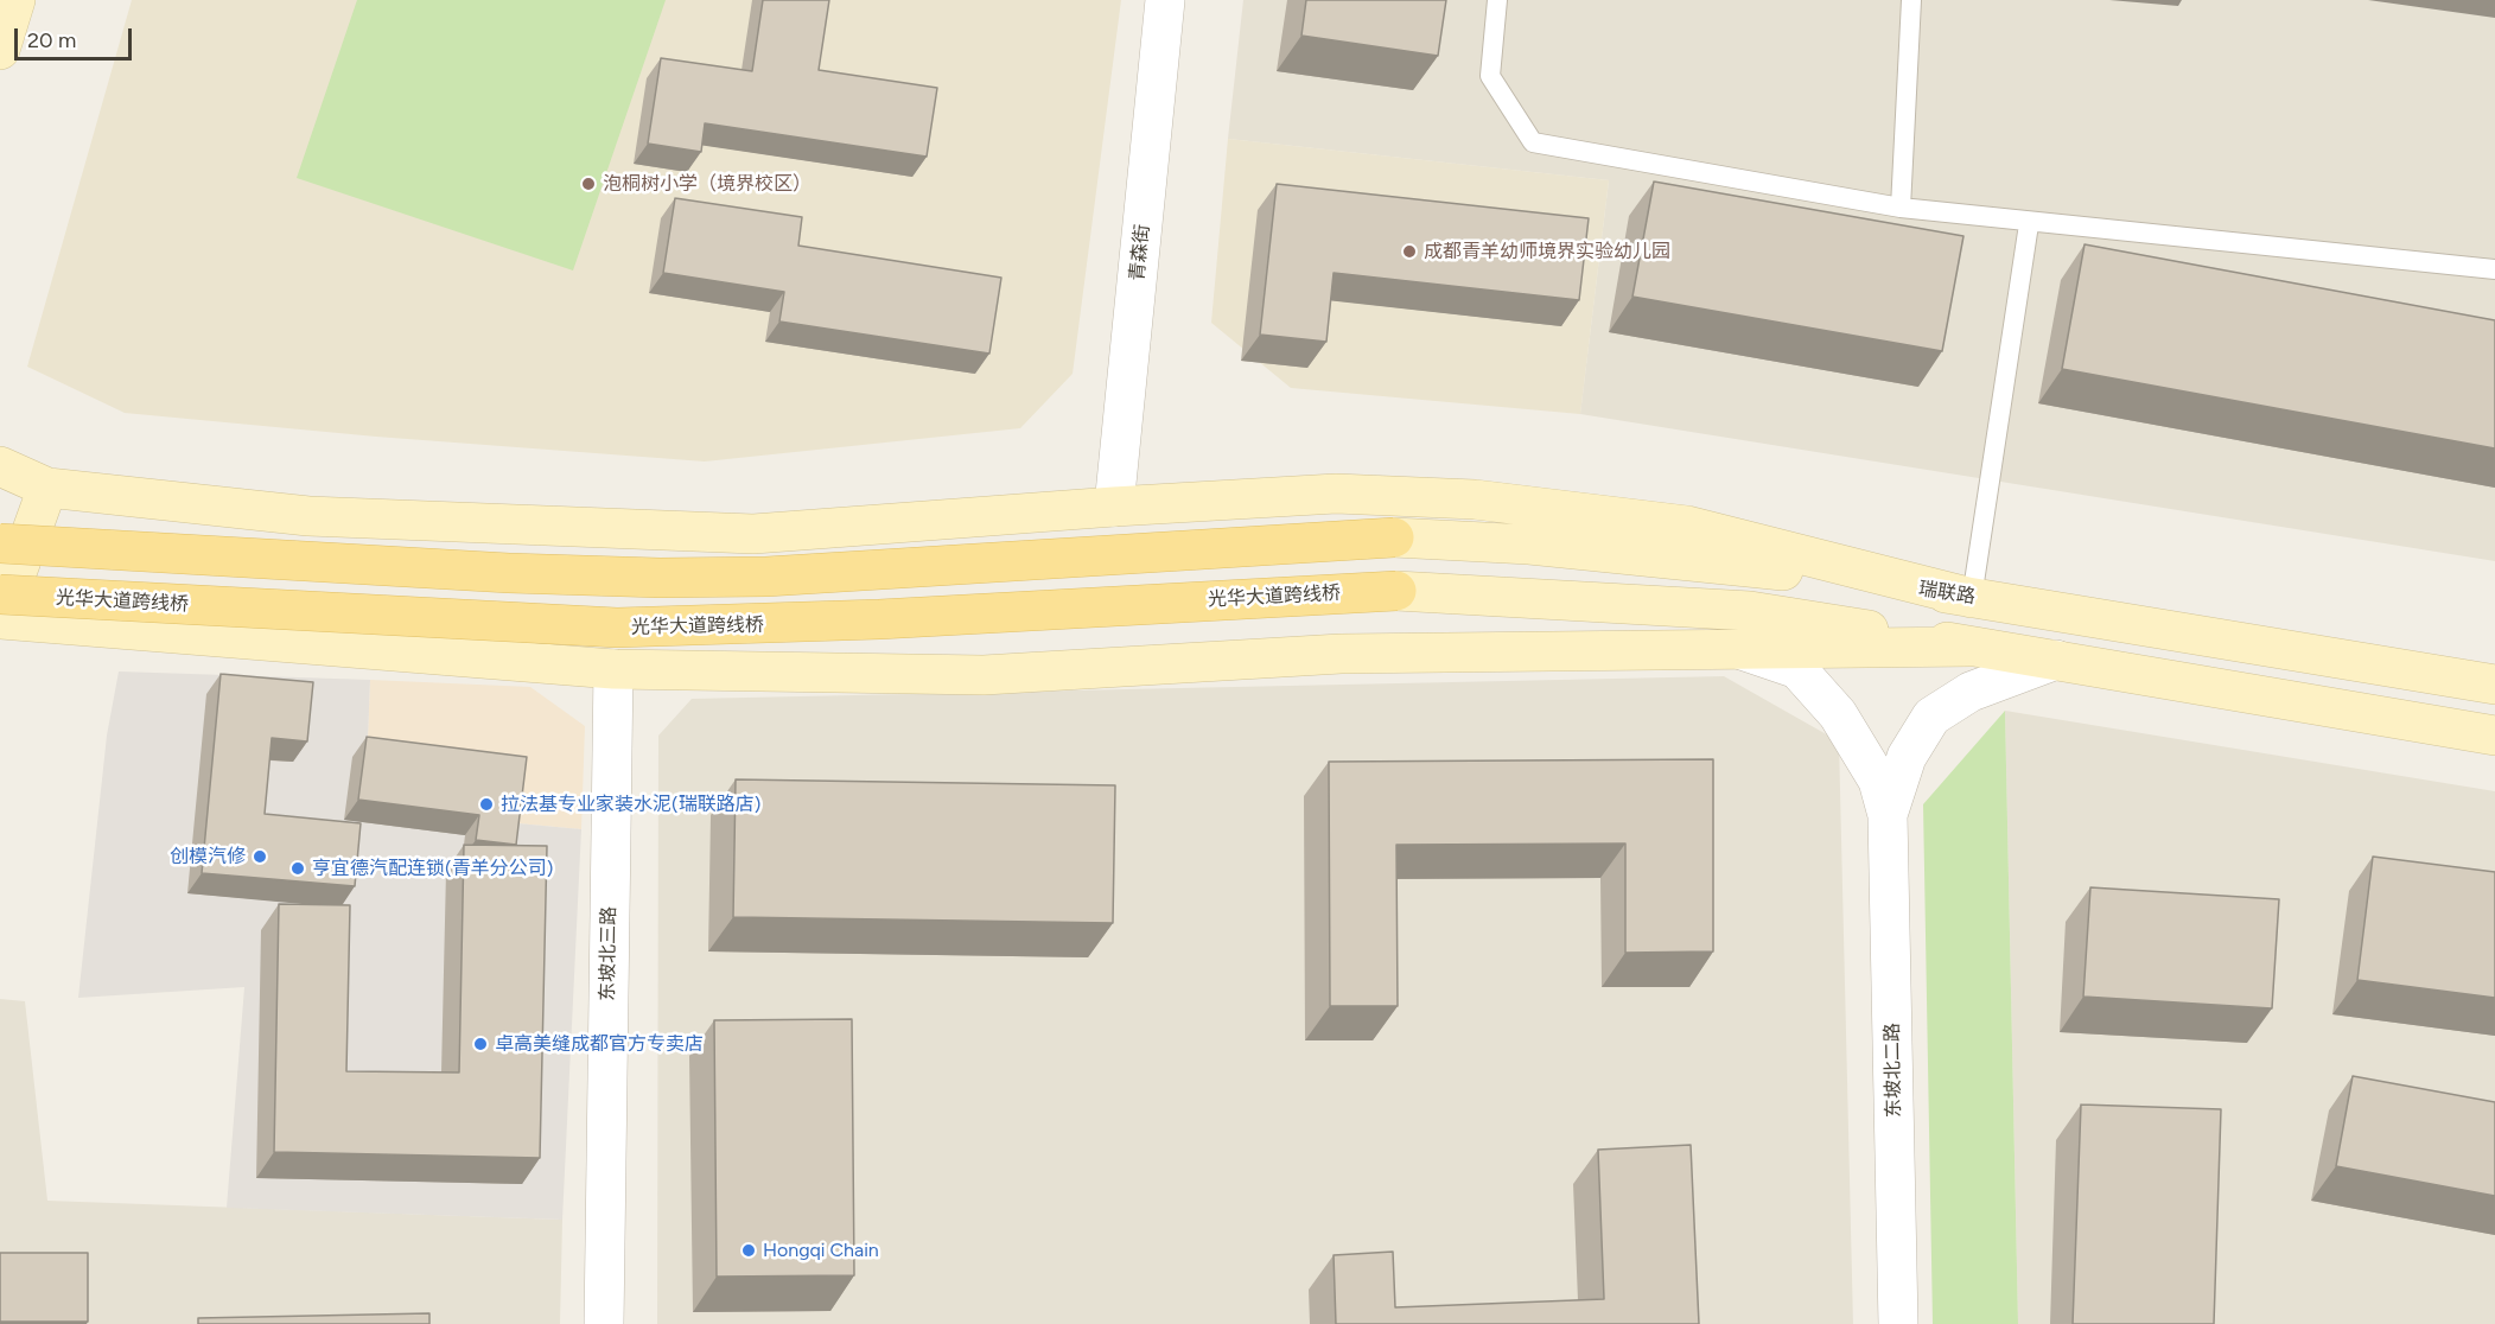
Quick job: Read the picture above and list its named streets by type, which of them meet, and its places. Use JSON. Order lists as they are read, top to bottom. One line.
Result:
{"streets":{"main road":["瑞联路","光华大道跨线桥"],"street":["青森街","东坡北三路","东坡北二路"]},"places":["泡桐树小学（境界校区）","成都青羊幼师境界实验幼儿园","拉法基专业家装水泥(瑞联路店)","创模汽修","亨宜德汽配连锁(青羊分公司)","卓高美缝成都官方专卖店","Hongqi Chain"],"scale_bar":"20 m"}
